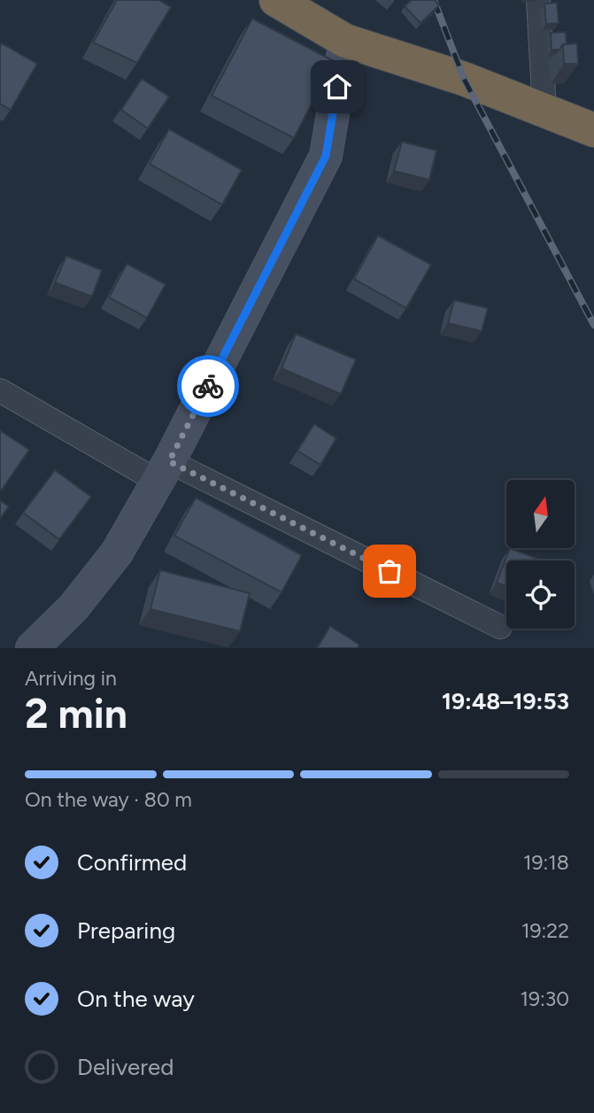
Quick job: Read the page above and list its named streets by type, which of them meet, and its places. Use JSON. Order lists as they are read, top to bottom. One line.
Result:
{"north":"top","page":{"heading":["2 min","Arriving in","19:48–19:53"],"bar":"On the way · 80 m","list":[["Confirmed","19:18"],["Preparing","19:22"],["On the way","19:30"],"Delivered"]}}
